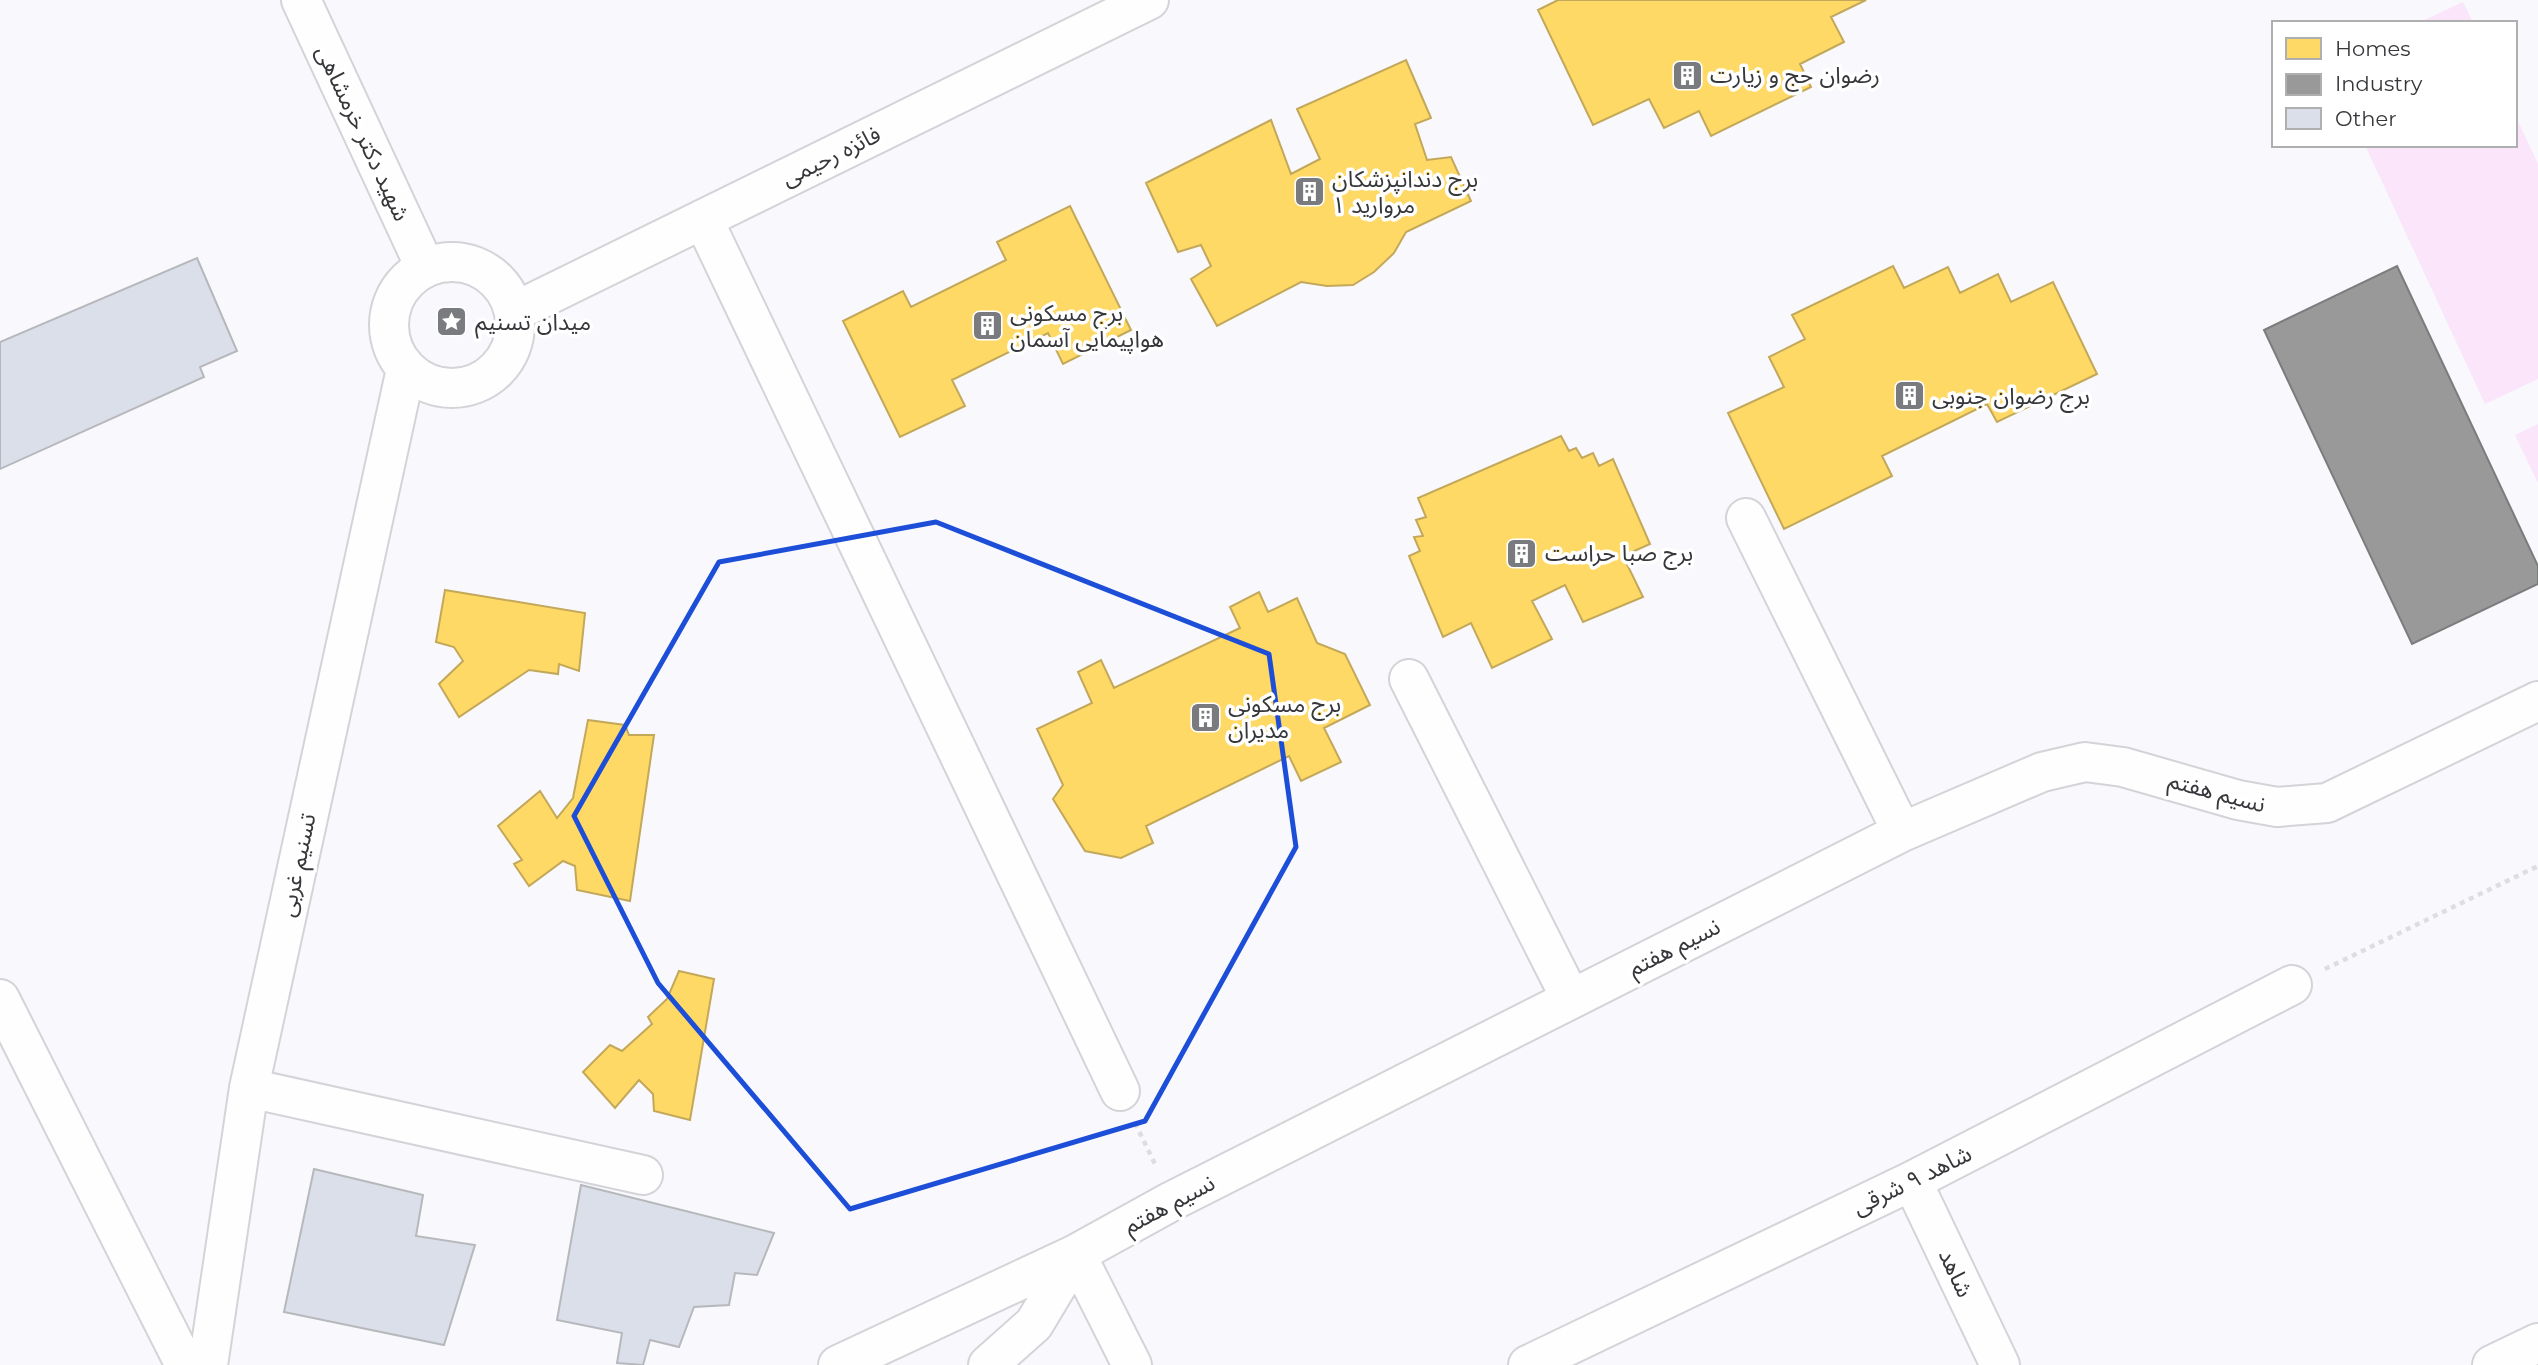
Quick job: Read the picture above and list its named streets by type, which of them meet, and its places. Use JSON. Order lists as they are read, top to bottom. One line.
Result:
{"streets":{"street":["شهید دکتر خرمشاهی","فائزه رحیمی","نسیم هفتم","تسنیم غربی","شاهد ۹ شرقی","شاهد"]},"crossings":[["شهید دکتر خرمشاهی","فائزه رحیمی"],["شهید دکتر خرمشاهی","تسنیم غربی"],["فائزه رحیمی","تسنیم غربی"],["شاهد ۹ شرقی","شاهد"]],"places":{"building":["رضوان حج و زیارت","برج دندانپزشکان مروارید ۱","برج مسکونی هواپیمایی آسمان","برج رضوان جنوبی","برج صبا حراست","برج مسکونی مدیران"],"place":["میدان تسنیم"]},"legend":["Homes","Industry","Other"]}
